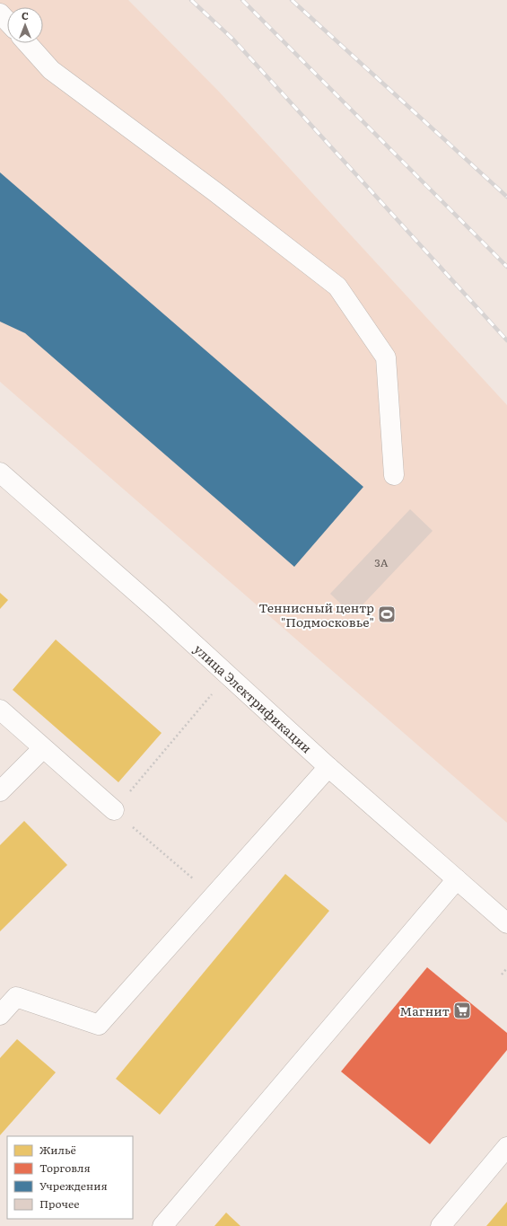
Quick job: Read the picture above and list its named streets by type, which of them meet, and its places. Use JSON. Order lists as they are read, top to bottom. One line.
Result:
{"streets":{"main road":["улица Электрификации"]},"places":{"sports":["Теннисный центр \"Подмосковье\""],"supermarket":["Магнит"]},"house_numbers":["3А"],"legend":["Жильё","Торговля","Учреждения","Прочее"],"north":"top"}
